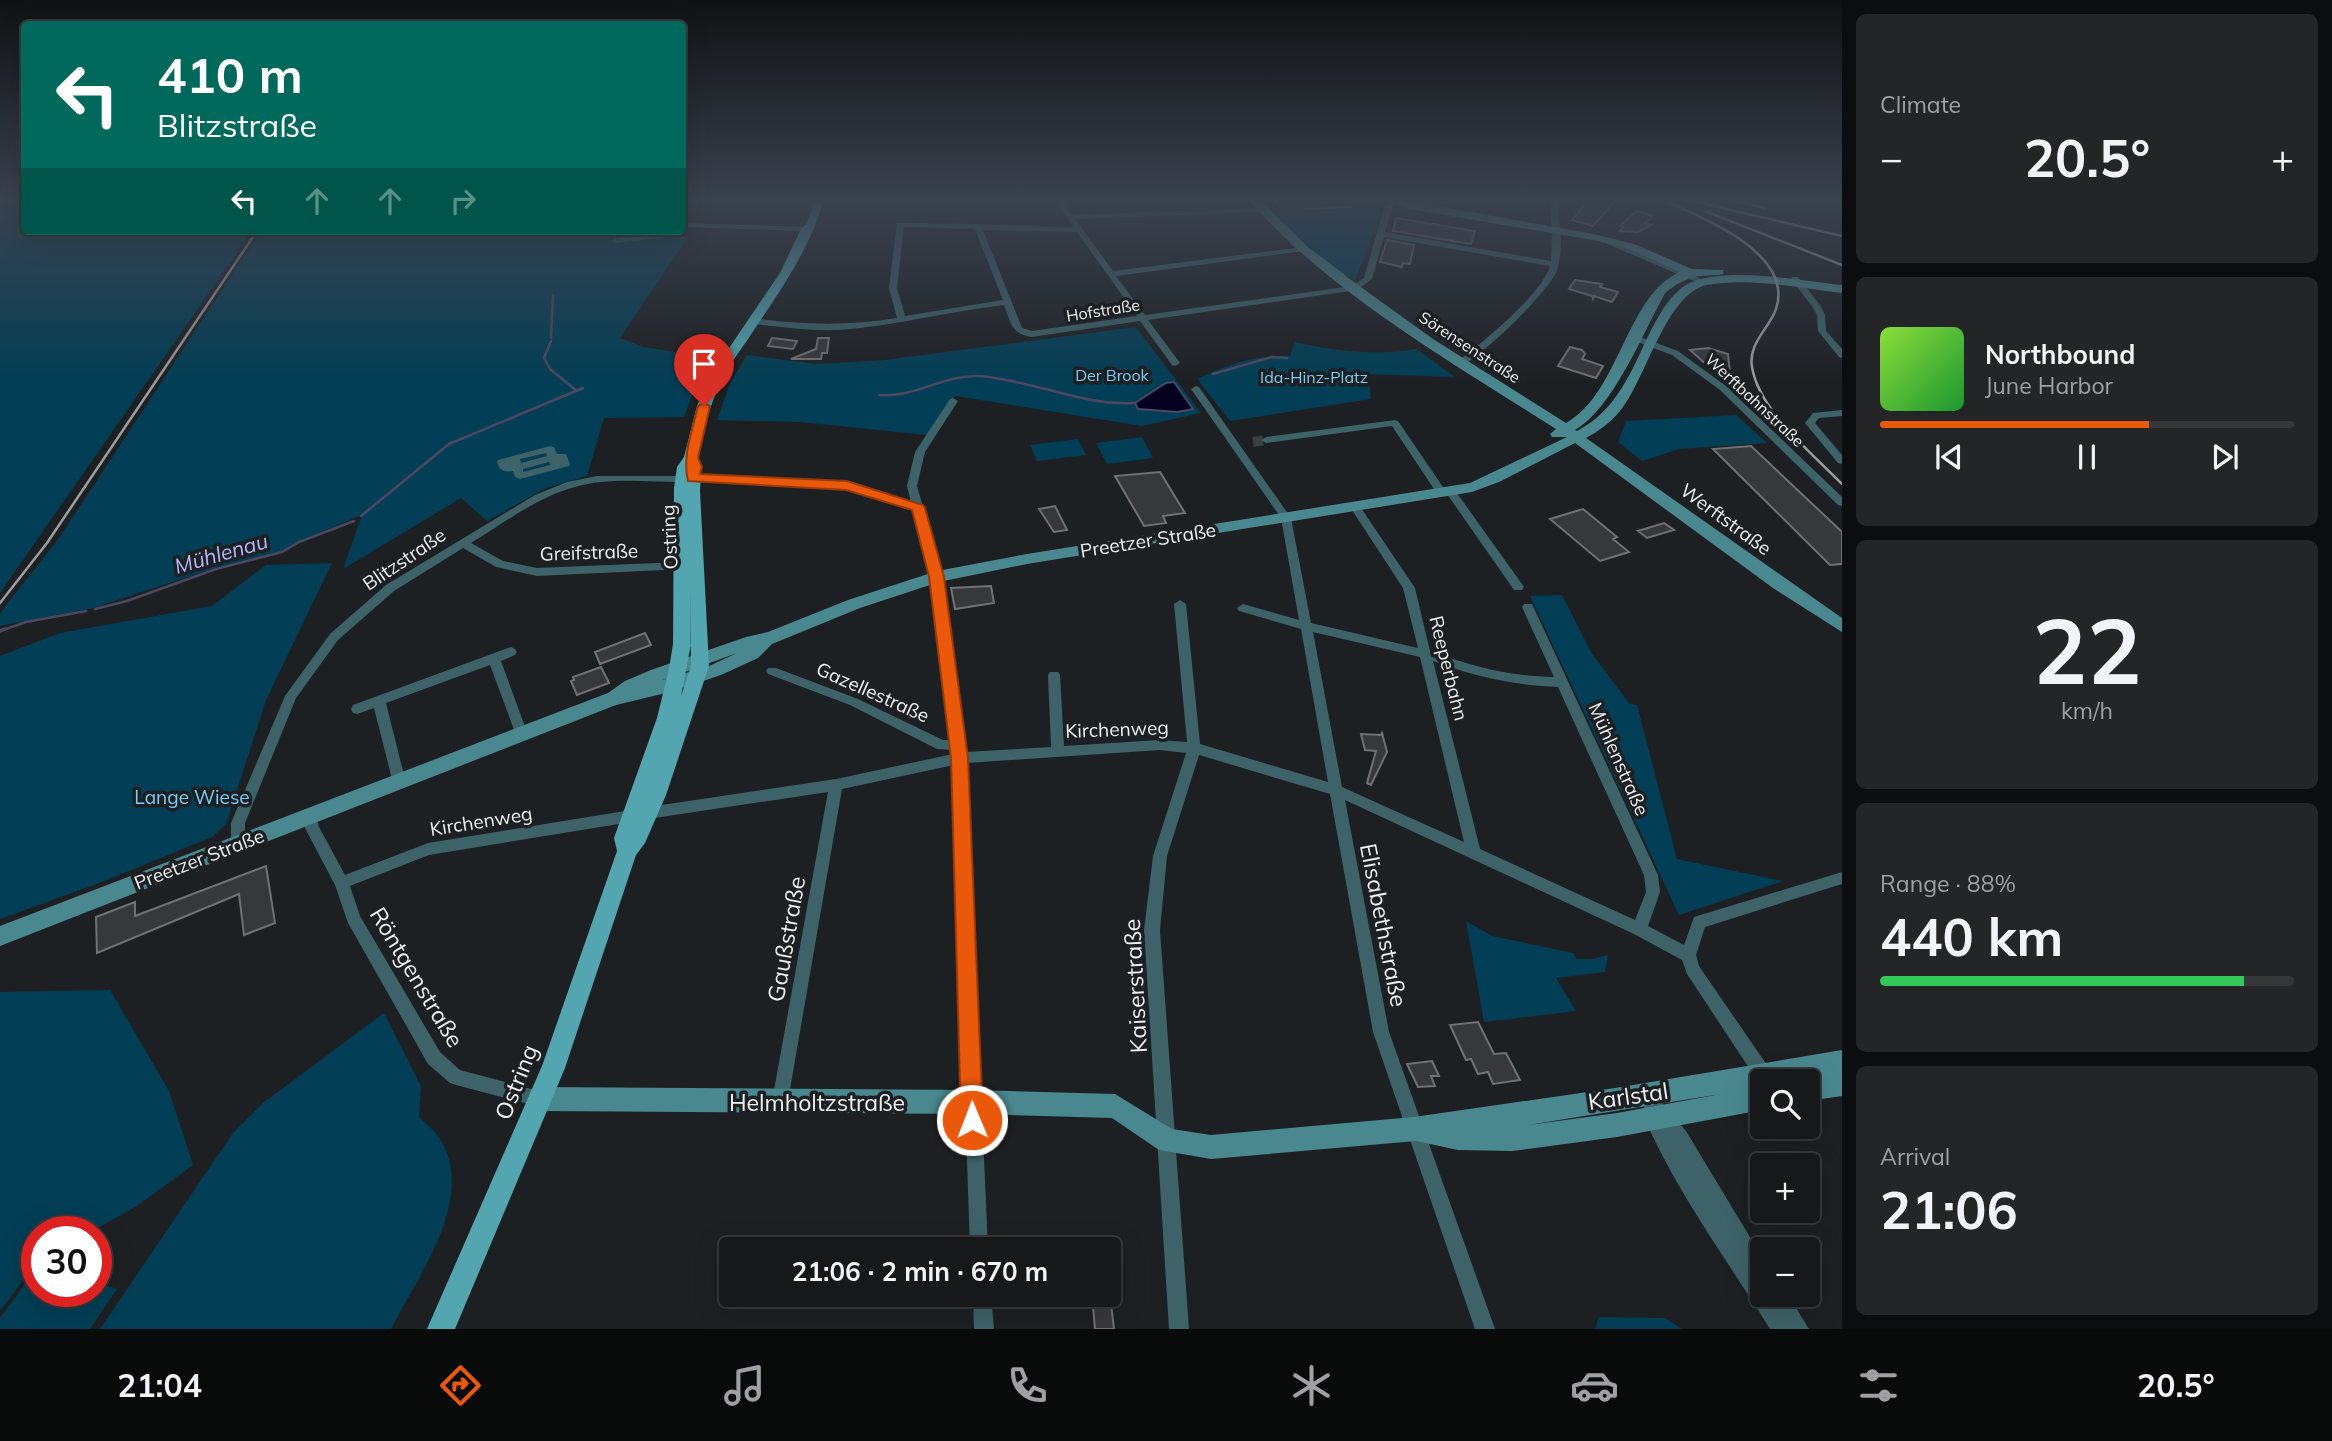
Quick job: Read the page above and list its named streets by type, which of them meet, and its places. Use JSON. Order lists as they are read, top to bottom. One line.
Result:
{"streets":{"main road":["Sörensenstraße","Werftstraße","Ostring","Preetzer Straße","Karlstal","Helmholtzstraße"],"street":["Hofstraße","Werftbahnstraße","Greifstraße","Blitzstraße","Reeperbahn","Gazellestraße","Kirchenweg","Mühlenstraße","Elisabethstraße","Gaußstraße","Röntgenstraße","Kaiserstraße"]},"crossings":[["Hofstraße","Sörensenstraße"],["Sörensenstraße","Werftstraße"],["Sörensenstraße","Preetzer Straße"],["Werftstraße","Preetzer Straße"],["Ostring","Preetzer Straße"],["Ostring","Greifstraße"],["Ostring","Blitzstraße"],["Ostring","Kirchenweg"],["Ostring","Röntgenstraße"],["Ostring","Helmholtzstraße"],["Preetzer Straße","Blitzstraße"],["Preetzer Straße","Reeperbahn"],["Preetzer Straße","Elisabethstraße"],["Preetzer Straße","Röntgenstraße"],["Greifstraße","Blitzstraße"],["Reeperbahn","Kirchenweg"],["Gazellestraße","Kirchenweg"],["Kirchenweg","Mühlenstraße"],["Kirchenweg","Elisabethstraße"],["Kirchenweg","Gaußstraße"],["Kirchenweg","Röntgenstraße"],["Kirchenweg","Kaiserstraße"],["Elisabethstraße","Karlstal"],["Gaußstraße","Helmholtzstraße"],["Röntgenstraße","Helmholtzstraße"],["Kaiserstraße","Karlstal"],["Kaiserstraße","Helmholtzstraße"],["Karlstal","Helmholtzstraße"]],"water":["Mühlenau"],"parks":["Der Brook","Ida-Hinz-Platz","Lange Wiese"],"page":{"tile":["Climate",["22","km/h"],["Range · 88%","440 km"],["Arrival","21:06"]],"turn":["410 m","Blitzstraße"],"heat":["−","20.5°","+"],"song":["Northbound","June Harbor"],"map_buttons":["+","−"],"limit":"30","trip":"21:06 · 2 min · 670 m","tabs":["21:04","20.5°"]}}
